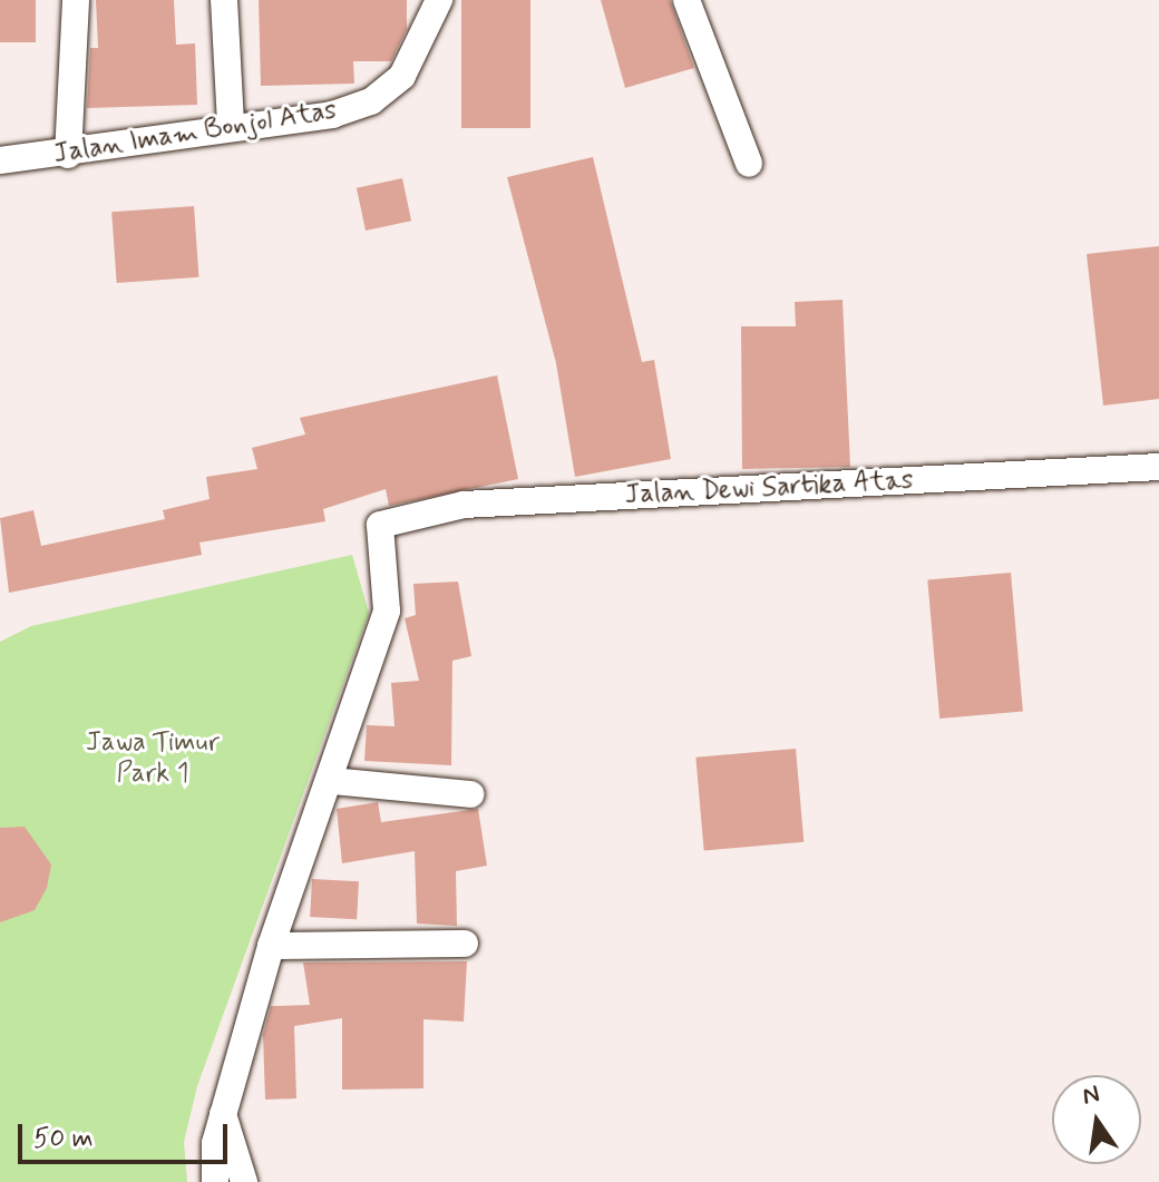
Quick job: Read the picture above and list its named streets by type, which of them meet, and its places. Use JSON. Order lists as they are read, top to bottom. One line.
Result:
{"streets":{"street":["Jalan Imam Bonjol Atas","Jalan Dewi Sartika Atas"]},"parks":["Jawa Timur Park 1"],"scale_bar":"50 m","north":"top"}
